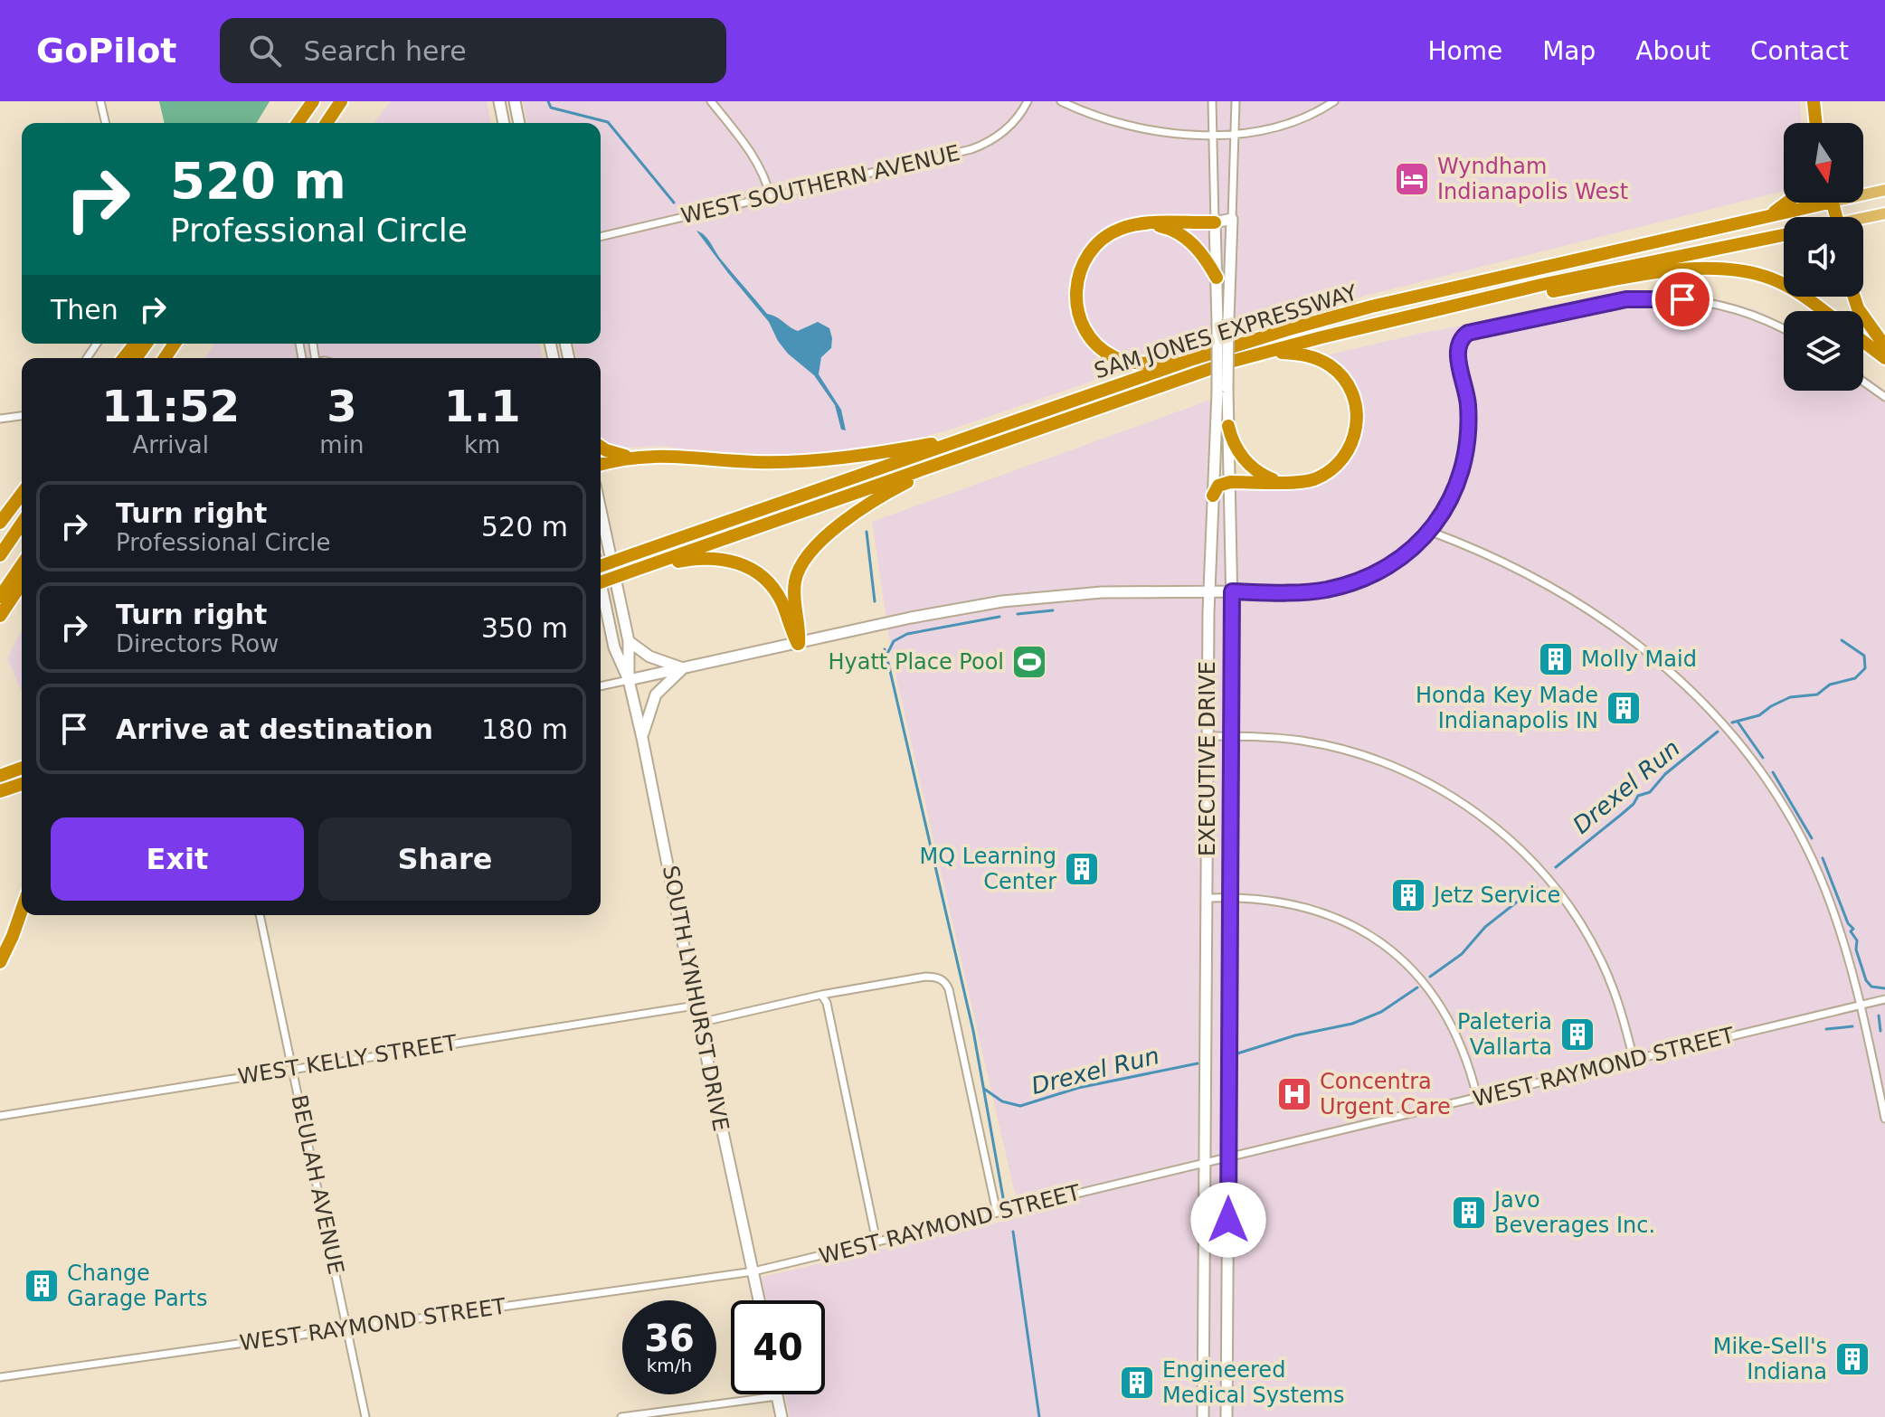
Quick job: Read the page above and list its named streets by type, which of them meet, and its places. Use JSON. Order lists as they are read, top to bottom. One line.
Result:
{"streets":{"highway":["SAM JONES EXPRESSWAY"],"street":["WEST SOUTHERN AVENUE","EXECUTIVE DRIVE","SOUTH LYNHURST DRIVE","WEST KELLY STREET","WEST RAYMOND STREET","BEULAH AVENUE"]},"crossings":[["EXECUTIVE DRIVE","WEST RAYMOND STREET"],["SOUTH LYNHURST DRIVE","WEST KELLY STREET"],["SOUTH LYNHURST DRIVE","WEST RAYMOND STREET"],["WEST KELLY STREET","BEULAH AVENUE"],["WEST RAYMOND STREET","BEULAH AVENUE"]],"water":["Drexel Run"],"places":{"hotel":["Wyndham Indianapolis West"],"building":["Molly Maid","Honda Key Made Indianapolis IN","MQ Learning Center","Jetz Service","Paleteria Vallarta","Javo Beverages Inc.","Change Garage Parts","Mike-Sell's Indiana","Engineered Medical Systems"],"sports":["Hyatt Place Pool"],"hospital":["Concentra Urgent Care"]},"north":"bottom","page":{"header":"GoPilot","search":"Search here","nav":["Home","Map","About","Contact"],"turn":["520 m","Professional Circle"],"then":"Then","eta":["11:52","Arrival","3","min","1.1","km"],"list":[{"name":"Turn right","note":"Professional Circle","value":"520 m"},{"name":"Turn right","note":"Directors Row","value":"350 m"},{"name":"Arrive at destination","value":"180 m"}],"buttons":["Exit","Share"],"speed":"36 km/h","limit":"40"}}
